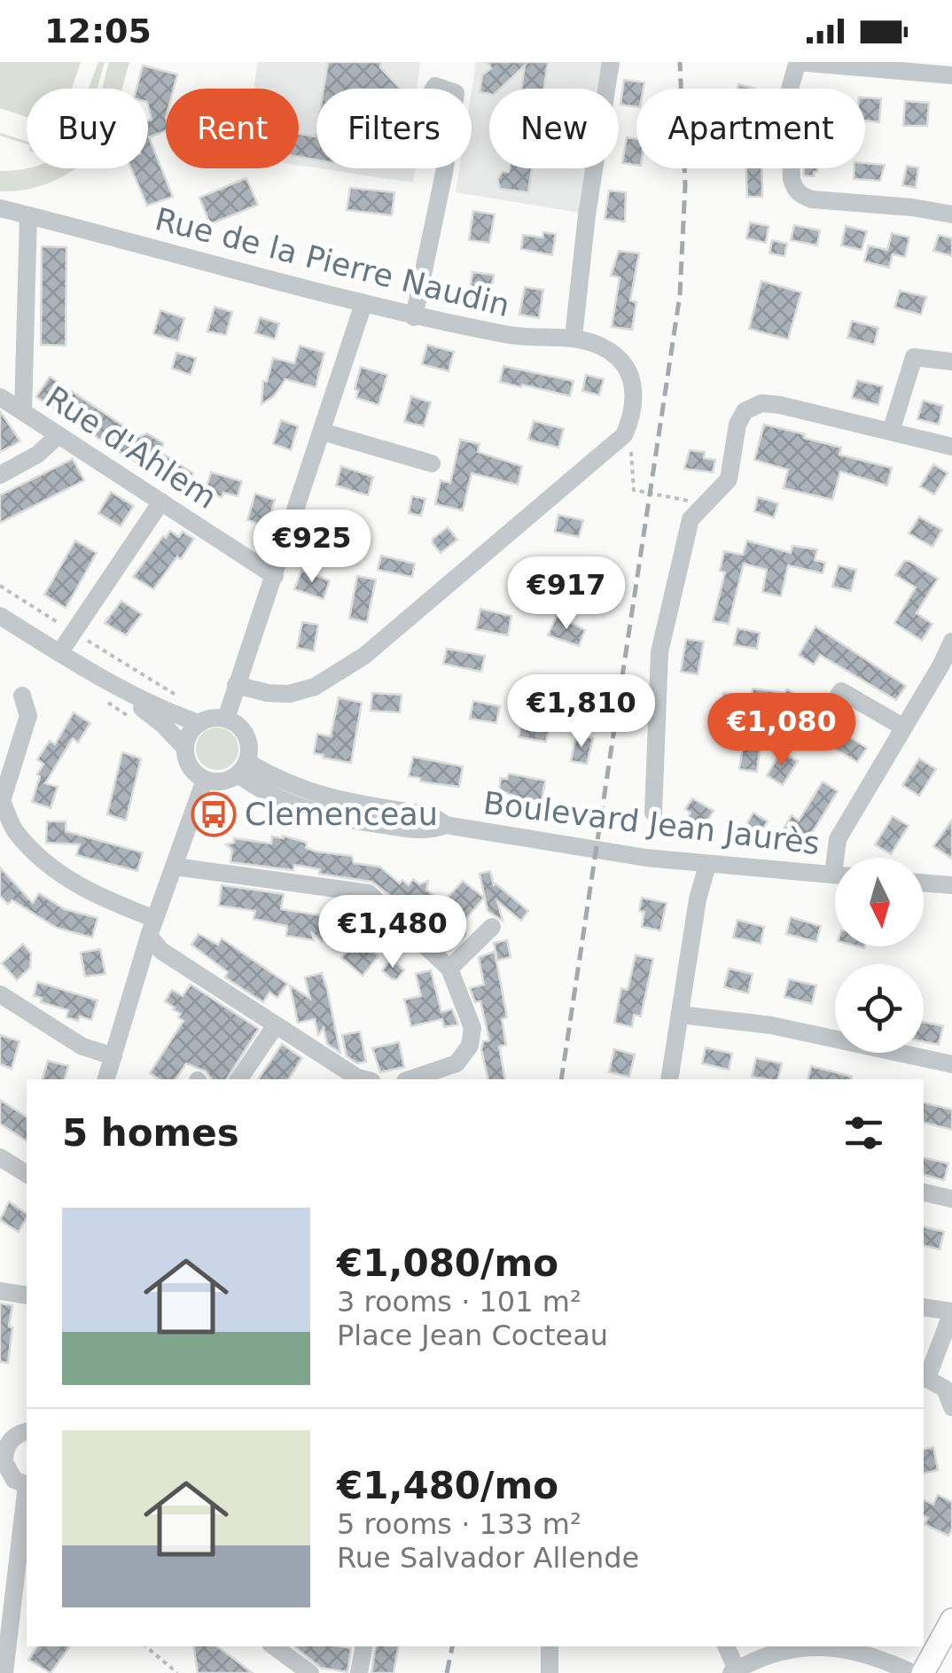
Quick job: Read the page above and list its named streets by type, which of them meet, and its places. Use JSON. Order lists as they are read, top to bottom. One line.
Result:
{"streets":{"street":["Rue de la Pierre Naudin","Rue d'Ahlem","Boulevard Jean Jaurès"]},"places":{"bus stop":["Clemenceau"]},"north":"bottom","page":{"status":"12:05","chip":["Buy","Rent","Filters","New","Apartment"],"price":["€925","€917","€1,810","€1,080","€1,480"],"heading":"5 homes","list":[{"name":"€1,080/mo","note":"3 rooms · 101 m² · Place Jean Cocteau"},{"name":"€1,480/mo","note":"5 rooms · 133 m² · Rue Salvador Allende"}]}}
